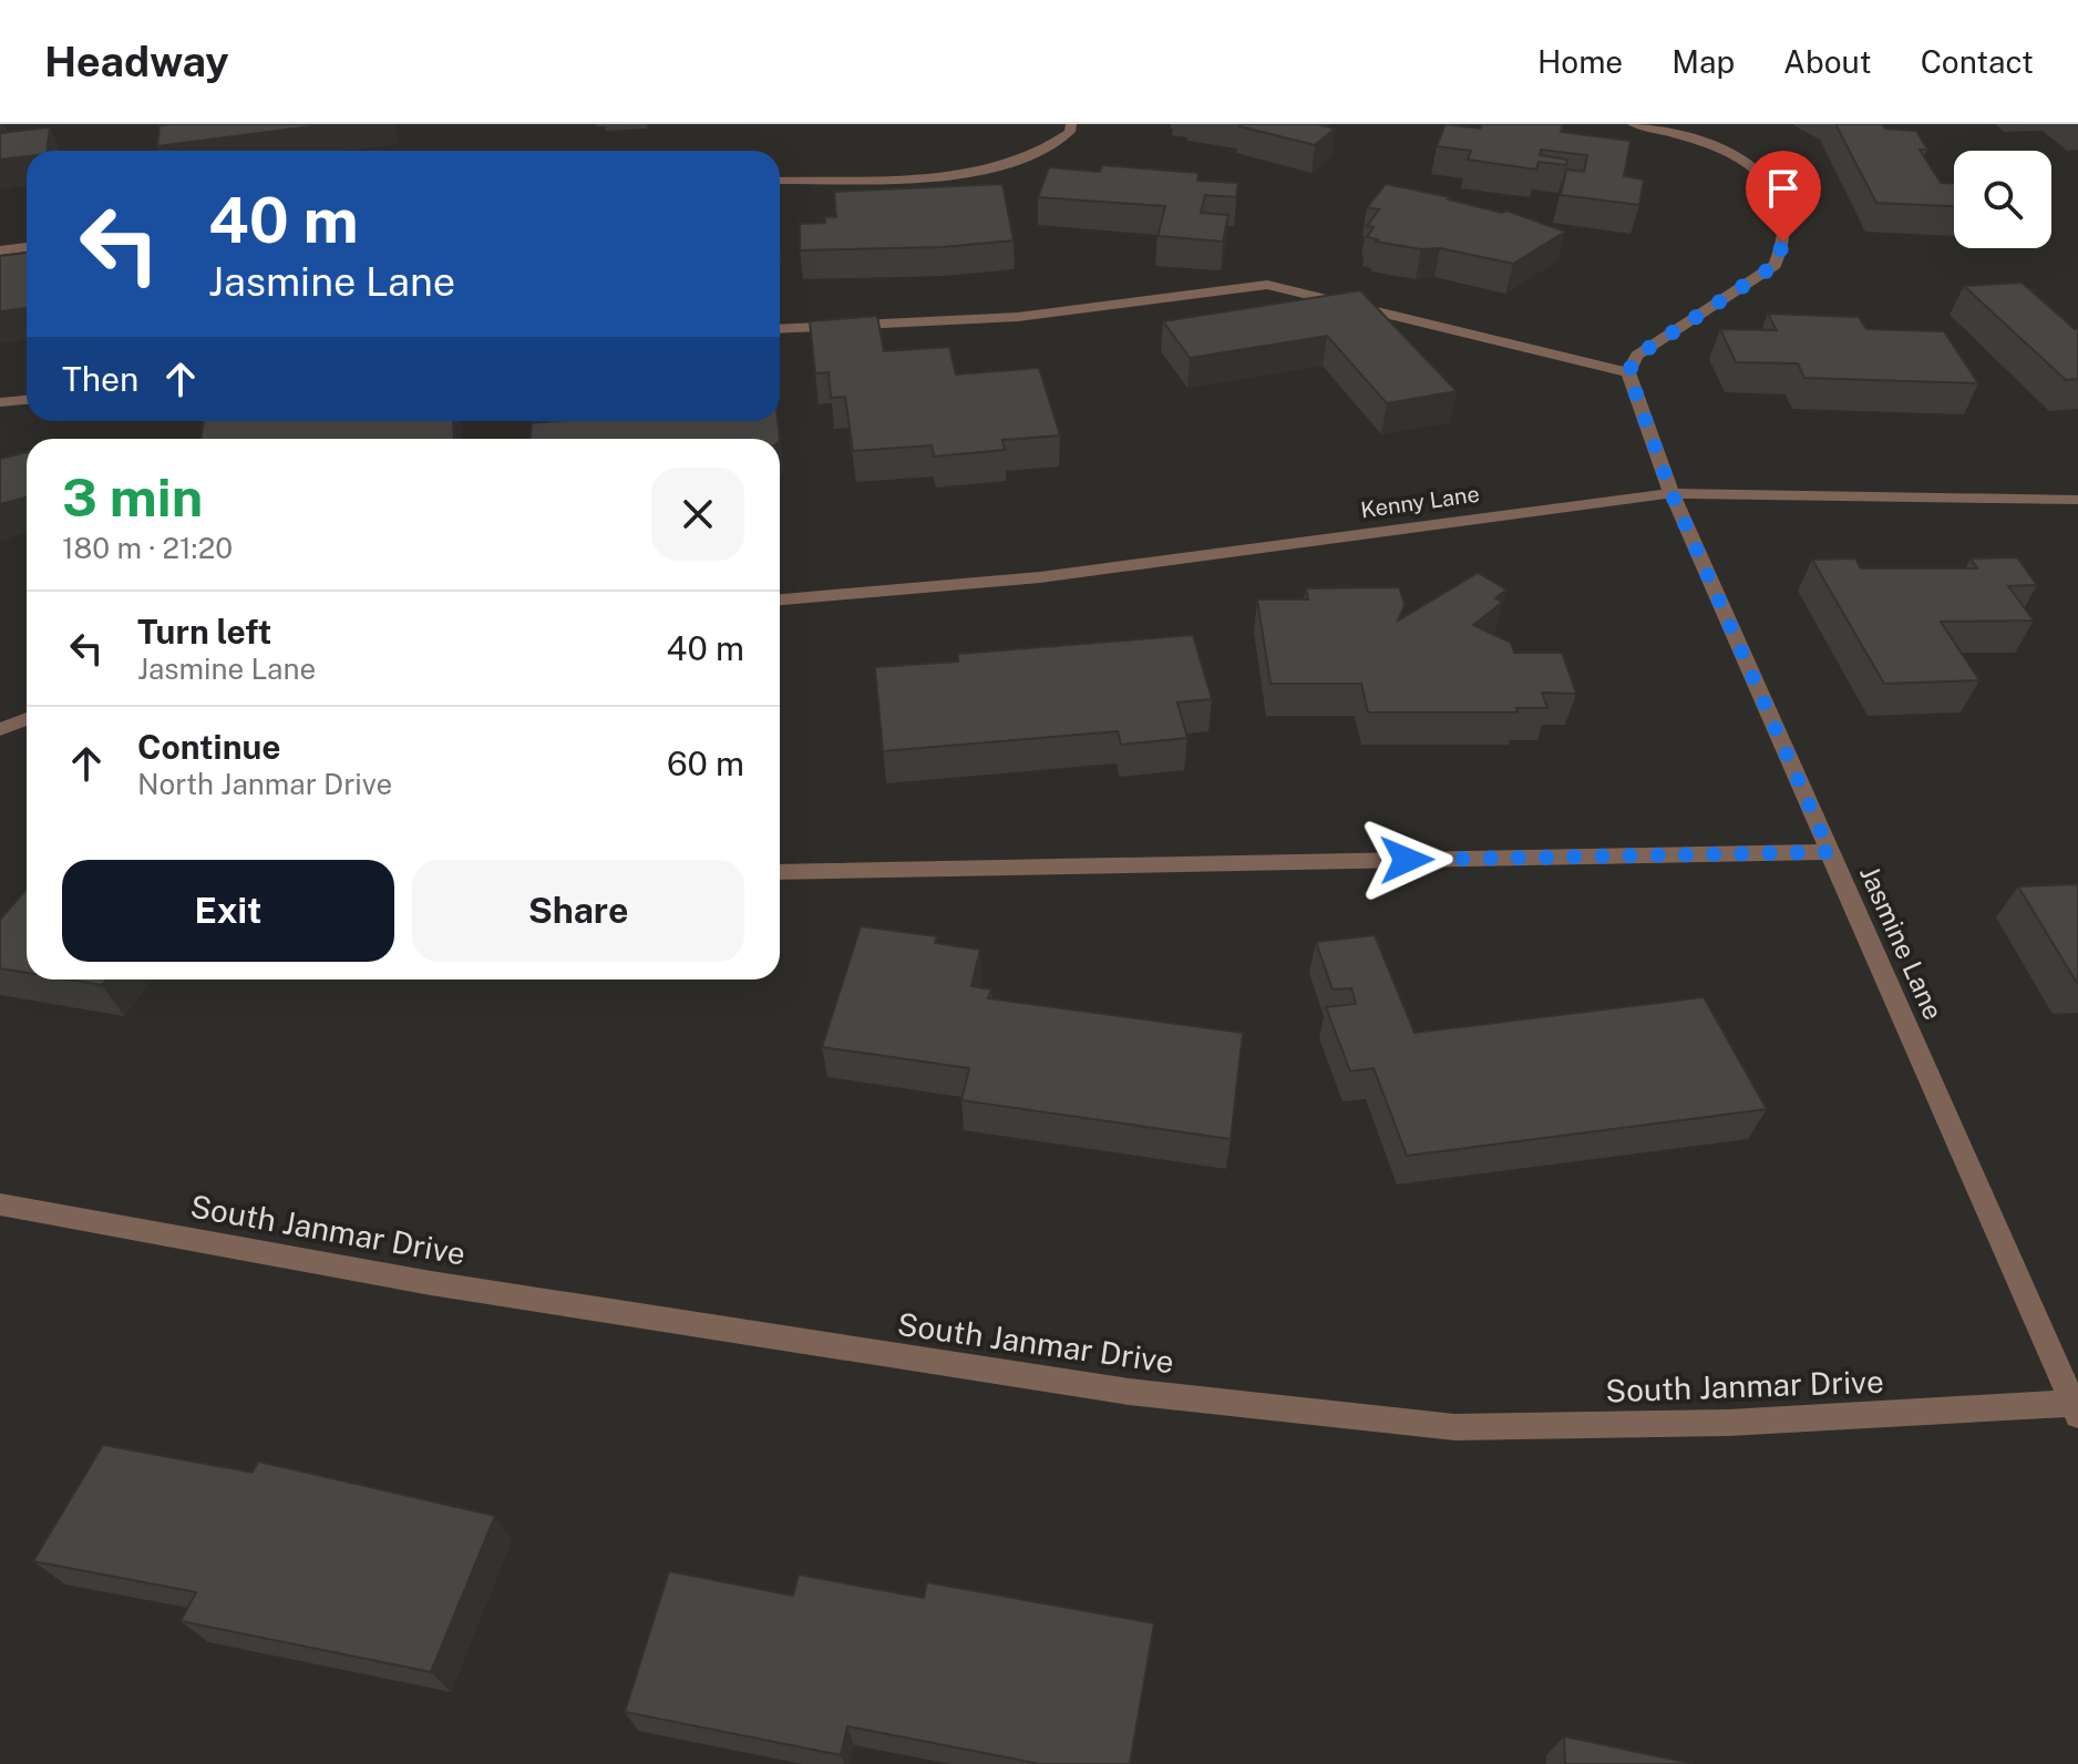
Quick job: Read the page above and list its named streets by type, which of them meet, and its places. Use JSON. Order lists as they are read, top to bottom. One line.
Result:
{"streets":{"street":["Kenny Lane","Jasmine Lane","South Janmar Drive"]},"crossings":[["Kenny Lane","Jasmine Lane"],["Jasmine Lane","South Janmar Drive"]],"page":{"header":"Headway","nav":["Home","Map","About","Contact"],"turn":["40 m","Jasmine Lane"],"then":"Then","heading":["3 min","180 m · 21:20"],"list":[{"name":"Turn left","note":"Jasmine Lane","value":"40 m"},{"name":"Continue","note":"North Janmar Drive","value":"60 m"}],"buttons":["Exit","Share"]}}
